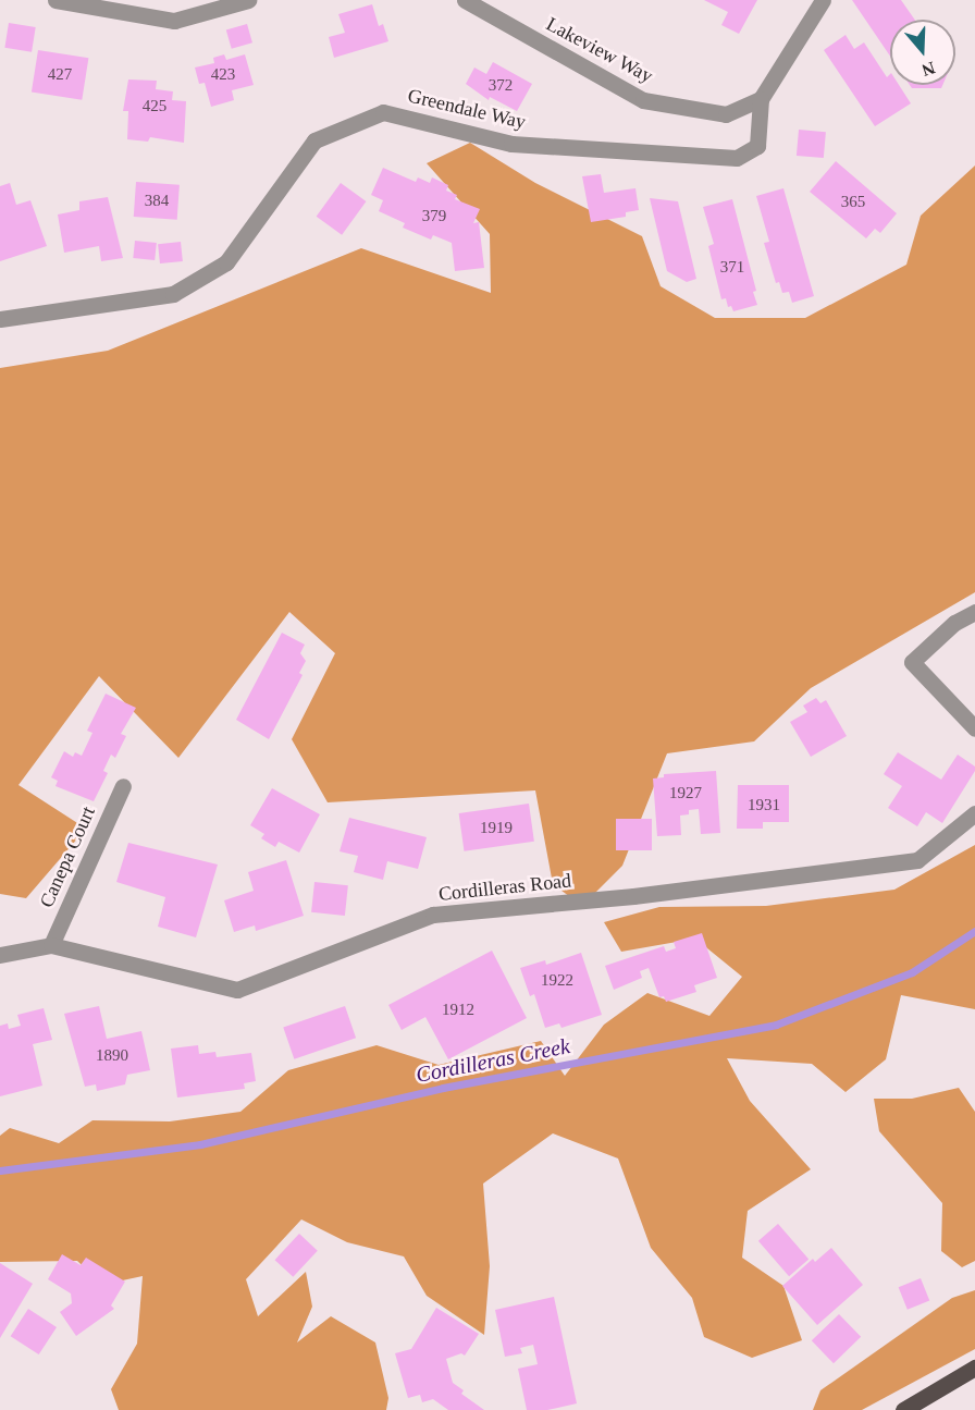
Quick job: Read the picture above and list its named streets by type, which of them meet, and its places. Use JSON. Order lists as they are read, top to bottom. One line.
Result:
{"streets":{"street":["Lakeview Way","Greendale Way","Canepa Court","Cordilleras Road"]},"crossings":[["Lakeview Way","Greendale Way"],["Canepa Court","Cordilleras Road"]],"water":["Cordilleras Creek"],"house_numbers":["427","423","372","425","384","365","379","371","1927","1931","1919","1922","1912","1890"],"north":"bottom"}
